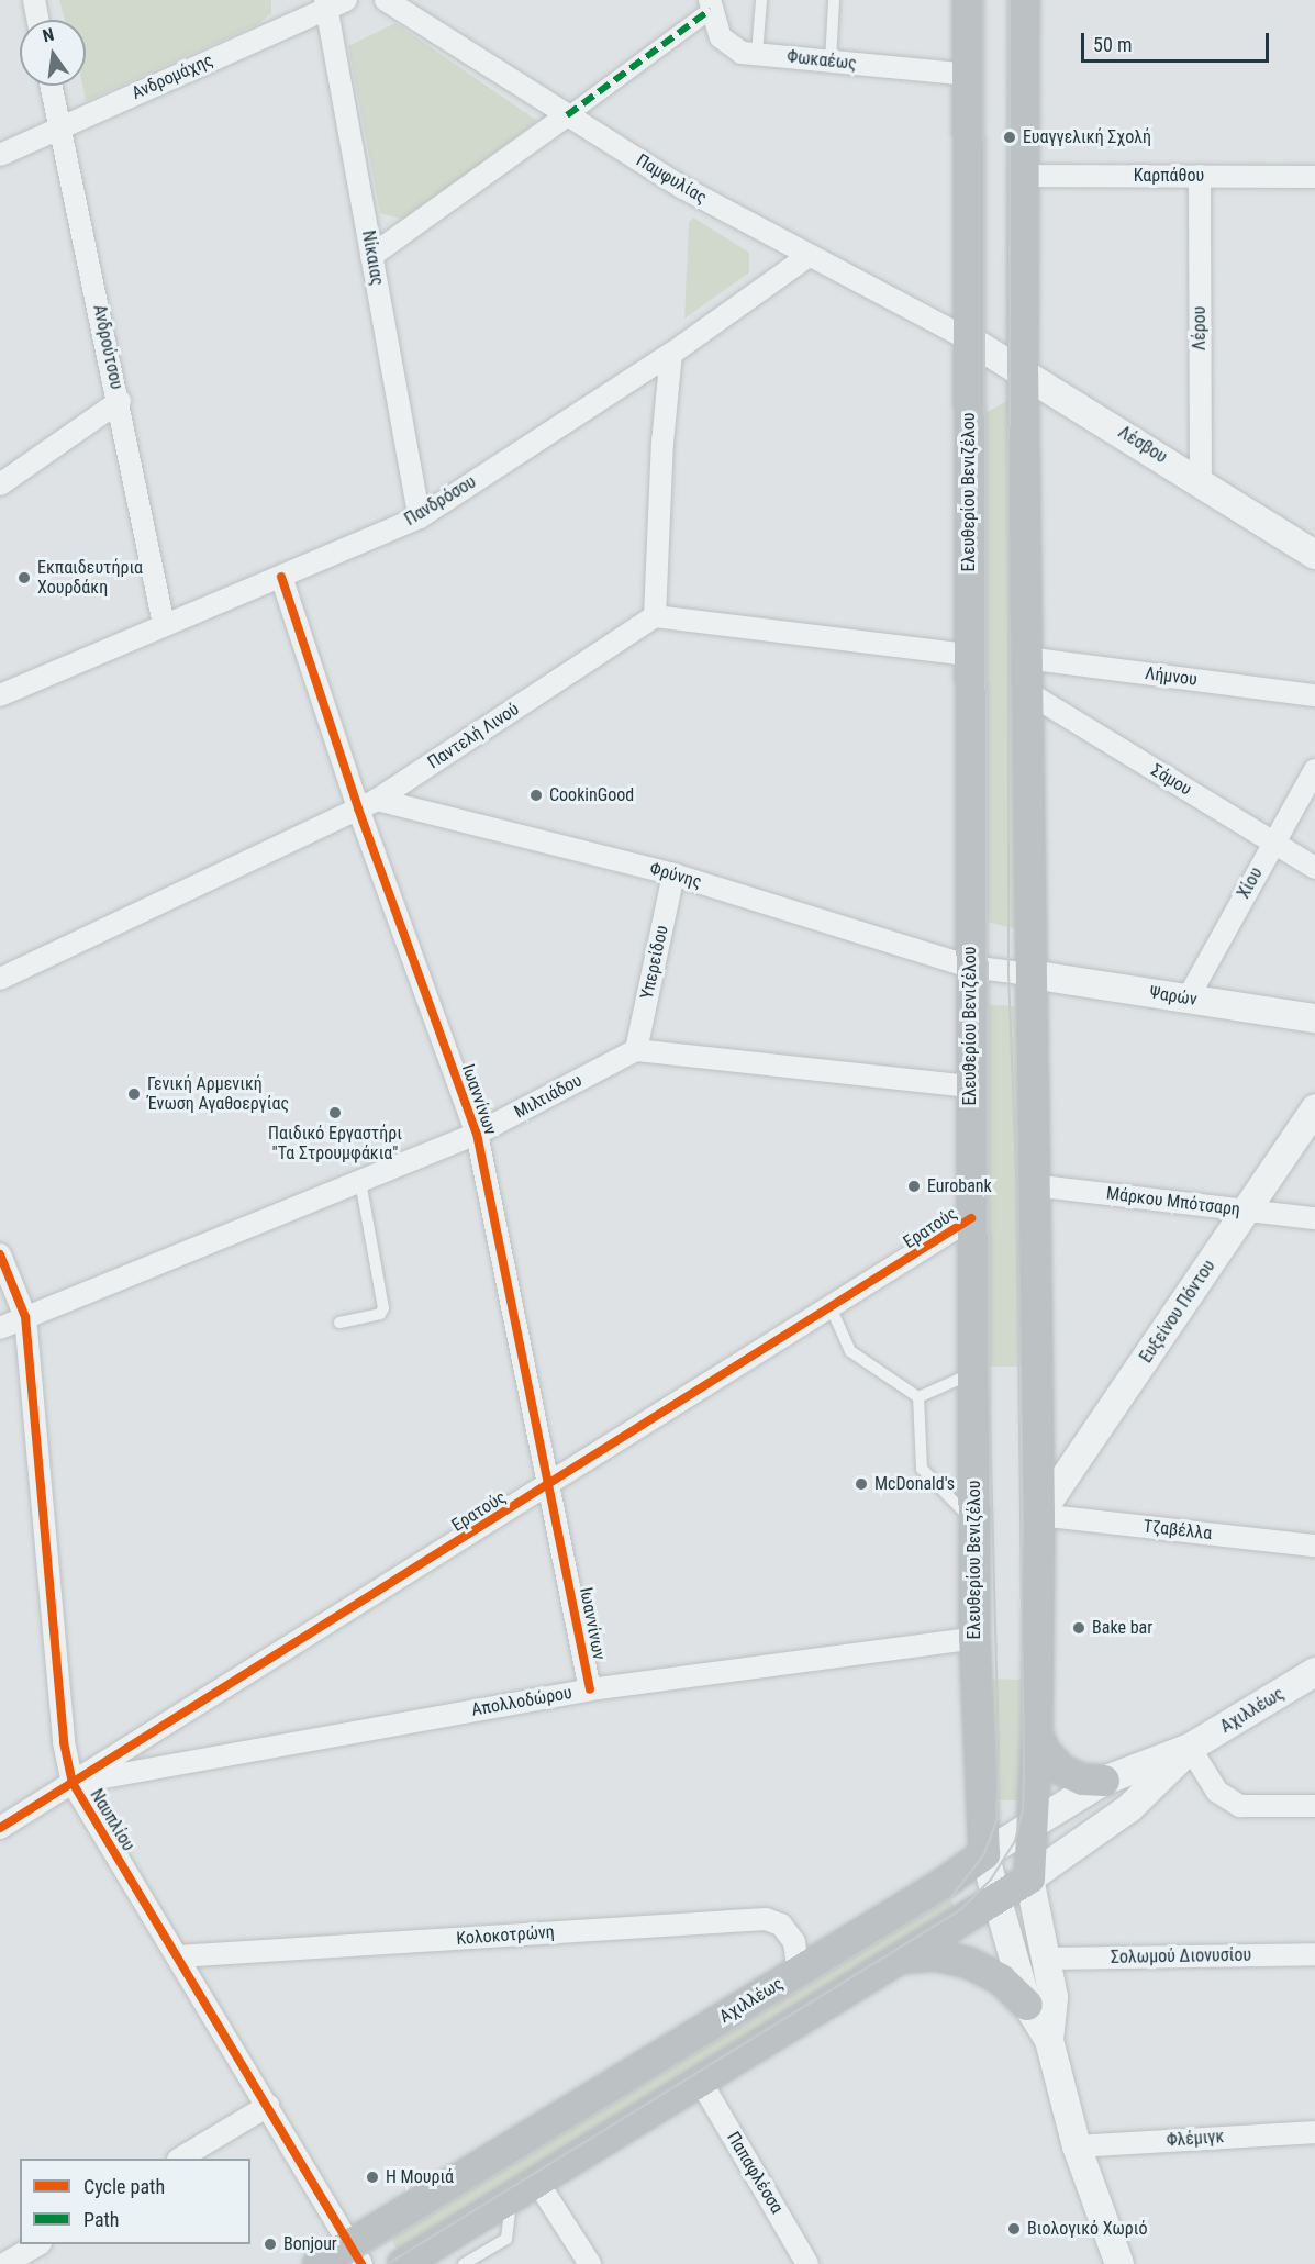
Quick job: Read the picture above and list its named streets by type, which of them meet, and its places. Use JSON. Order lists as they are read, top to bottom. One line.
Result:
{"streets":{"main road":["Ελευθερίου Βενιζέλου","Αχιλλέως"],"street":["Φωκαέως","Ανδρομάχης","Καρπάθου","Παμφυλίας","Νίκαιας","Λέρου","Ανδρούτσου","Λέσβου","Πανδρόσου","Λήμνου","Παντελή Λινού","Σάμου","Φρύνης","Χίου","Υπερείδου","Ψαρών","Μιλτιάδου","Ιωαννίνων","Μάρκου Μπότσαρη","Ερατούς","Ευξείνου Πόντου","Τζαβέλλα","Απολλοδώρου","Ναυπλίου","Κολοκοτρώνη","Σολωμού Διονυσίου","Φλέμιγκ","Παπαφλέσσα"]},"crossings":[["Φωκαέως","Ελευθερίου Βενιζέλου"],["Ανδρομάχης","Νίκαιας"],["Ανδρομάχης","Ανδρούτσου"],["Καρπάθου","Λέρου"],["Καρπάθου","Ελευθερίου Βενιζέλου"],["Παμφυλίας","Λέσβου"],["Παμφυλίας","Ελευθερίου Βενιζέλου"],["Παμφυλίας","Πανδρόσου"],["Νίκαιας","Πανδρόσου"],["Λέρου","Λέσβου"],["Ανδρούτσου","Πανδρόσου"],["Λέσβου","Ελευθερίου Βενιζέλου"],["Ελευθερίου Βενιζέλου","Λήμνου"],["Ελευθερίου Βενιζέλου","Σάμου"],["Ελευθερίου Βενιζέλου","Φρύνης"],["Ελευθερίου Βενιζέλου","Ψαρών"],["Ελευθερίου Βενιζέλου","Μάρκου Μπότσαρη"],["Ελευθερίου Βενιζέλου","Ερατούς"],["Ελευθερίου Βενιζέλου","Ευξείνου Πόντου"],["Ελευθερίου Βενιζέλου","Τζαβέλλα"],["Ελευθερίου Βενιζέλου","Απολλοδώρου"],["Ελευθερίου Βενιζέλου","Αχιλλέως"],["Ελευθερίου Βενιζέλου","Σολωμού Διονυσίου"],["Ελευθερίου Βενιζέλου","Φλέμιγκ"],["Πανδρόσου","Ιωαννίνων"],["Παντελή Λινού","Φρύνης"],["Παντελή Λινού","Ιωαννίνων"],["Σάμου","Χίου"],["Φρύνης","Υπερείδου"],["Φρύνης","Ψαρών"],["Φρύνης","Ιωαννίνων"],["Χίου","Ψαρών"],["Υπερείδου","Μιλτιάδου"],["Μιλτιάδου","Ιωαννίνων"],["Μιλτιάδου","Ναυπλίου"],["Ιωαννίνων","Ερατούς"],["Ιωαννίνων","Απολλοδώρου"],["Μάρκου Μπότσαρη","Ευξείνου Πόντου"],["Ερατούς","Απολλοδώρου"],["Ερατούς","Ναυπλίου"],["Ευξείνου Πόντου","Τζαβέλλα"],["Απολλοδώρου","Ναυπλίου"],["Αχιλλέως","Ναυπλίου"],["Αχιλλέως","Κολοκοτρώνη"],["Αχιλλέως","Παπαφλέσσα"],["Ναυπλίου","Κολοκοτρώνη"]],"places":["Ευαγγελική Σχολή","Εκπαιδευτήρια Χουρδάκη","CookinGood","Γενική Αρμενική Ένωση Αγαθοεργίας","Παιδικό Εργαστήρι \"Τα Στρουμφάκια\"","Eurobank","McDonald's","Bake bar","Η Μουριά","Βιολογικό Χωριό","Bonjour"],"legend":["Cycle path","Path"],"scale_bar":"50 m","north":"top"}
